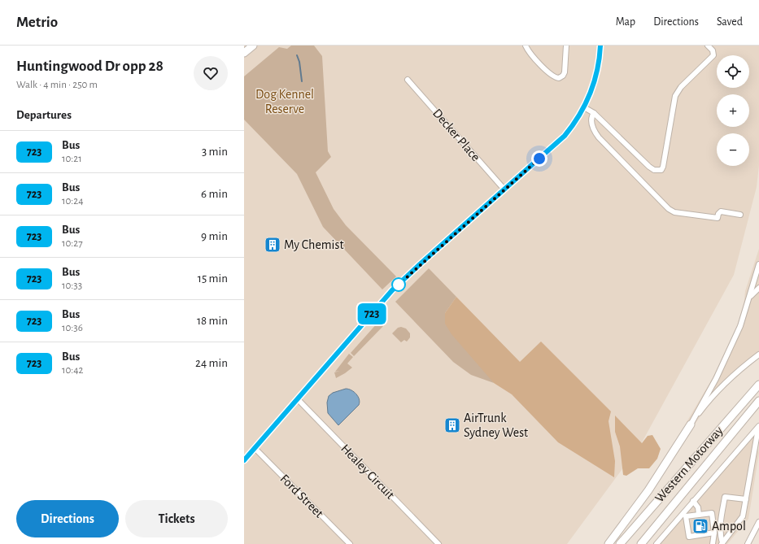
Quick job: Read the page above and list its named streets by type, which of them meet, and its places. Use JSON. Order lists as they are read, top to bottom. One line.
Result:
{"streets":{"highway":["Western Motorway"],"street":["Decker Place","Healey Circuit","Ford Street"]},"parks":["Dog Kennel Reserve"],"places":{"building":["My Chemist","AirTrunk Sydney West"],"fuel station":["Ampol"]},"lines":["bus line 723"],"page":{"header":"Metrio","nav":["Map","Directions","Saved"],"heading":[["Huntingwood Dr opp 28","Walk · 4 min · 250 m"],"Departures"],"on_map":"723","map_buttons":["+","−"],"list":[{"mark":"723","name":"Bus","note":"10:21","value":"3 min"},{"mark":"723","name":"Bus","note":"10:24","value":"6 min"},{"mark":"723","name":"Bus","note":"10:27","value":"9 min"},{"mark":"723","name":"Bus","note":"10:33","value":"15 min"},{"mark":"723","name":"Bus","note":"10:36","value":"18 min"},{"mark":"723","name":"Bus","note":"10:42","value":"24 min"}],"buttons":["Directions","Tickets"]}}
